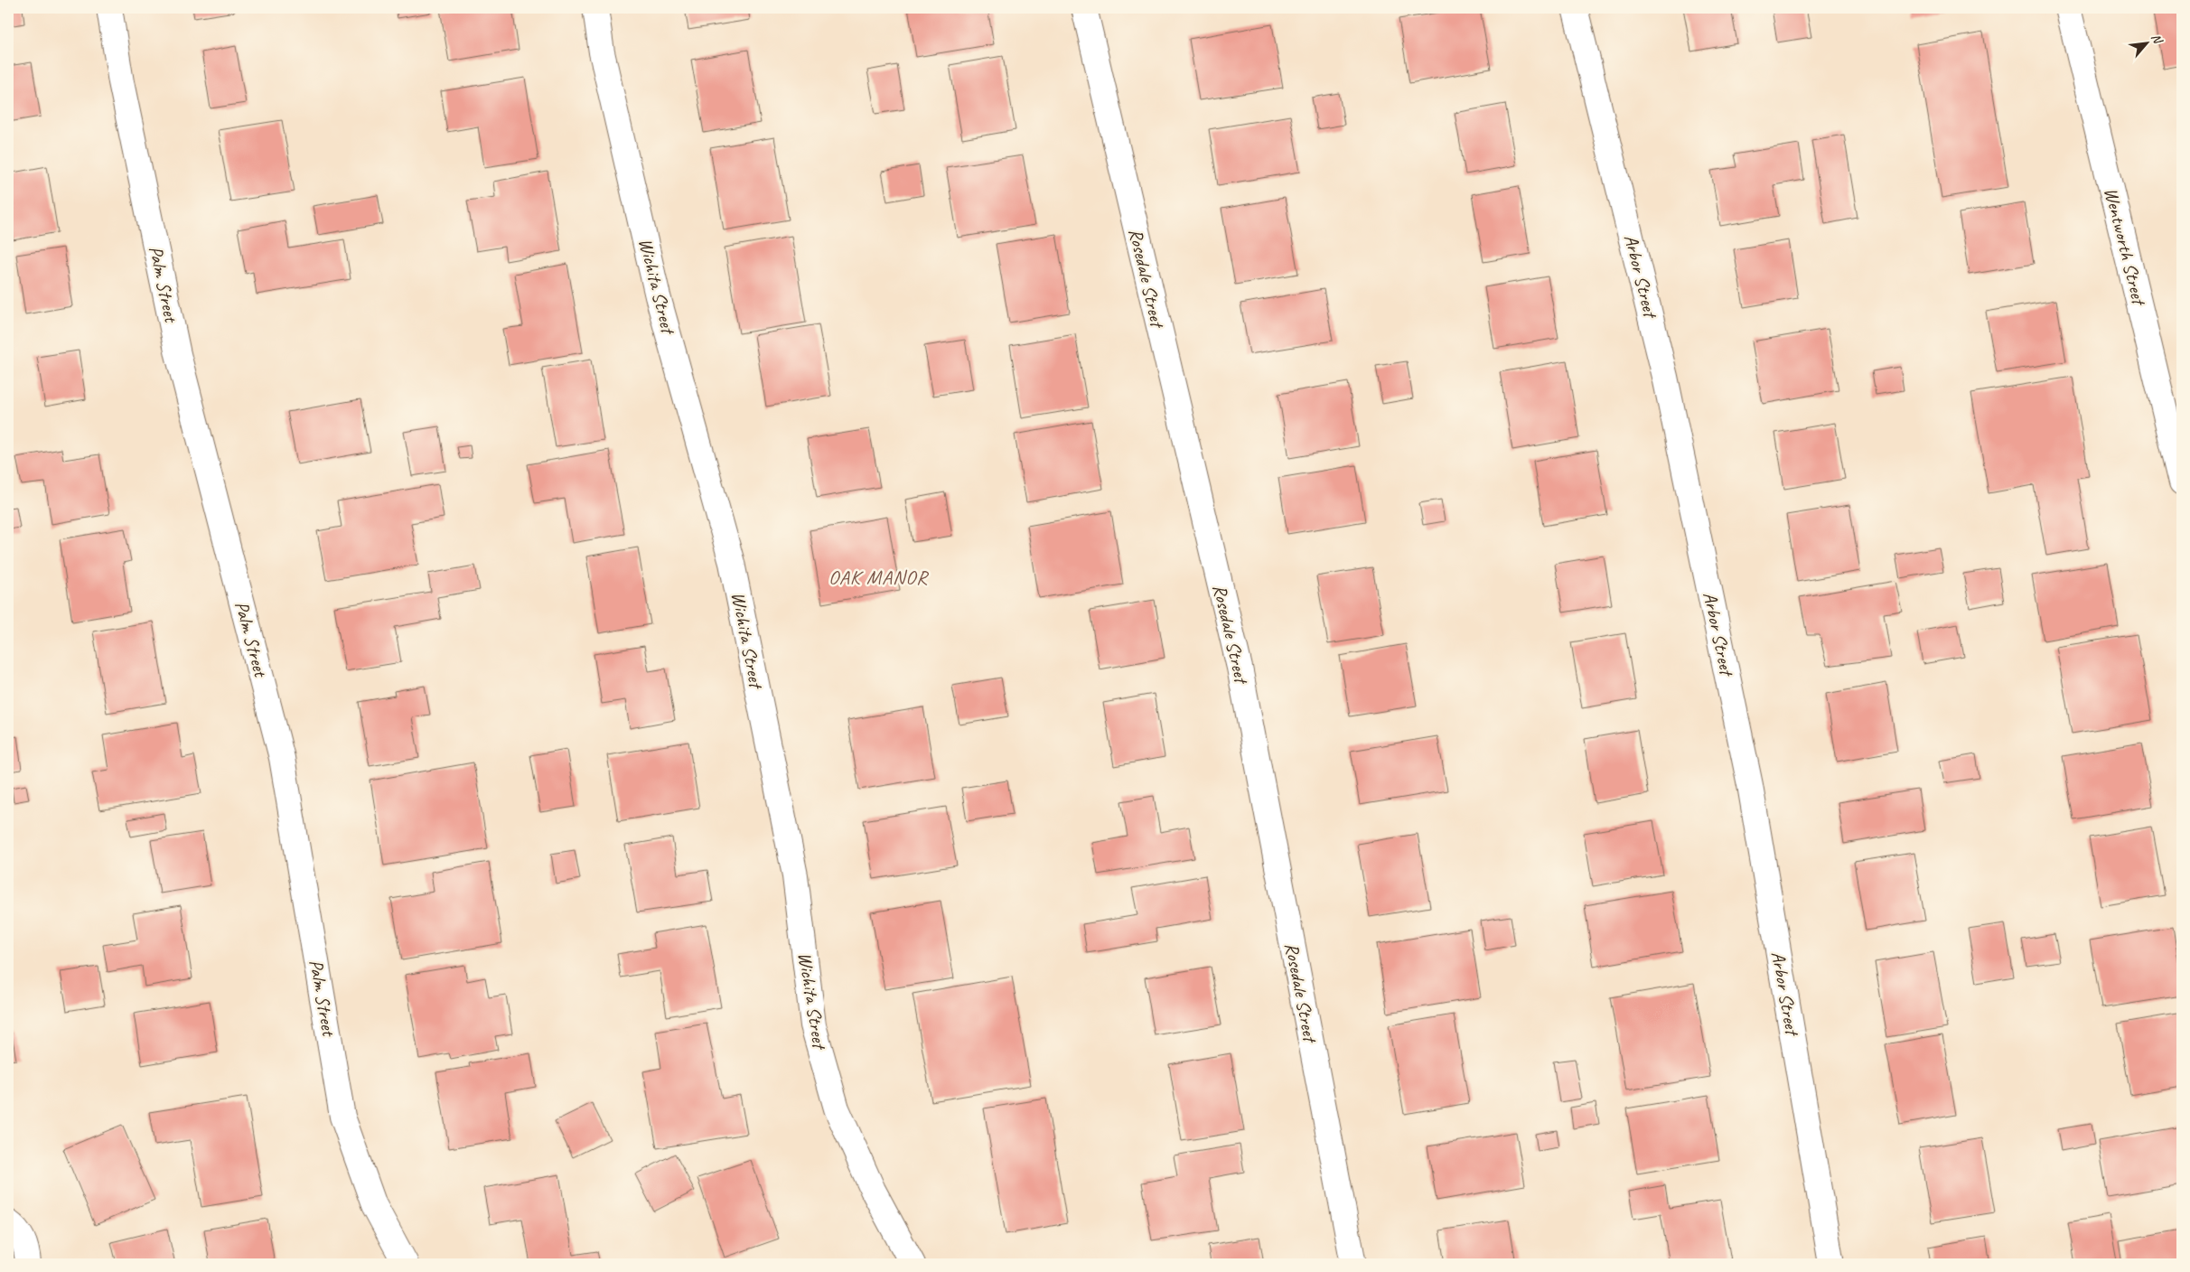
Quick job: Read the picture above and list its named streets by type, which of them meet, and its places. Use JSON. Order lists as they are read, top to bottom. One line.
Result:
{"streets":{"street":["Wentworth Street","Arbor Street","Rosedale Street","Palm Street","Wichita Street"]},"districts":["OAK MANOR"],"north":"top right"}
